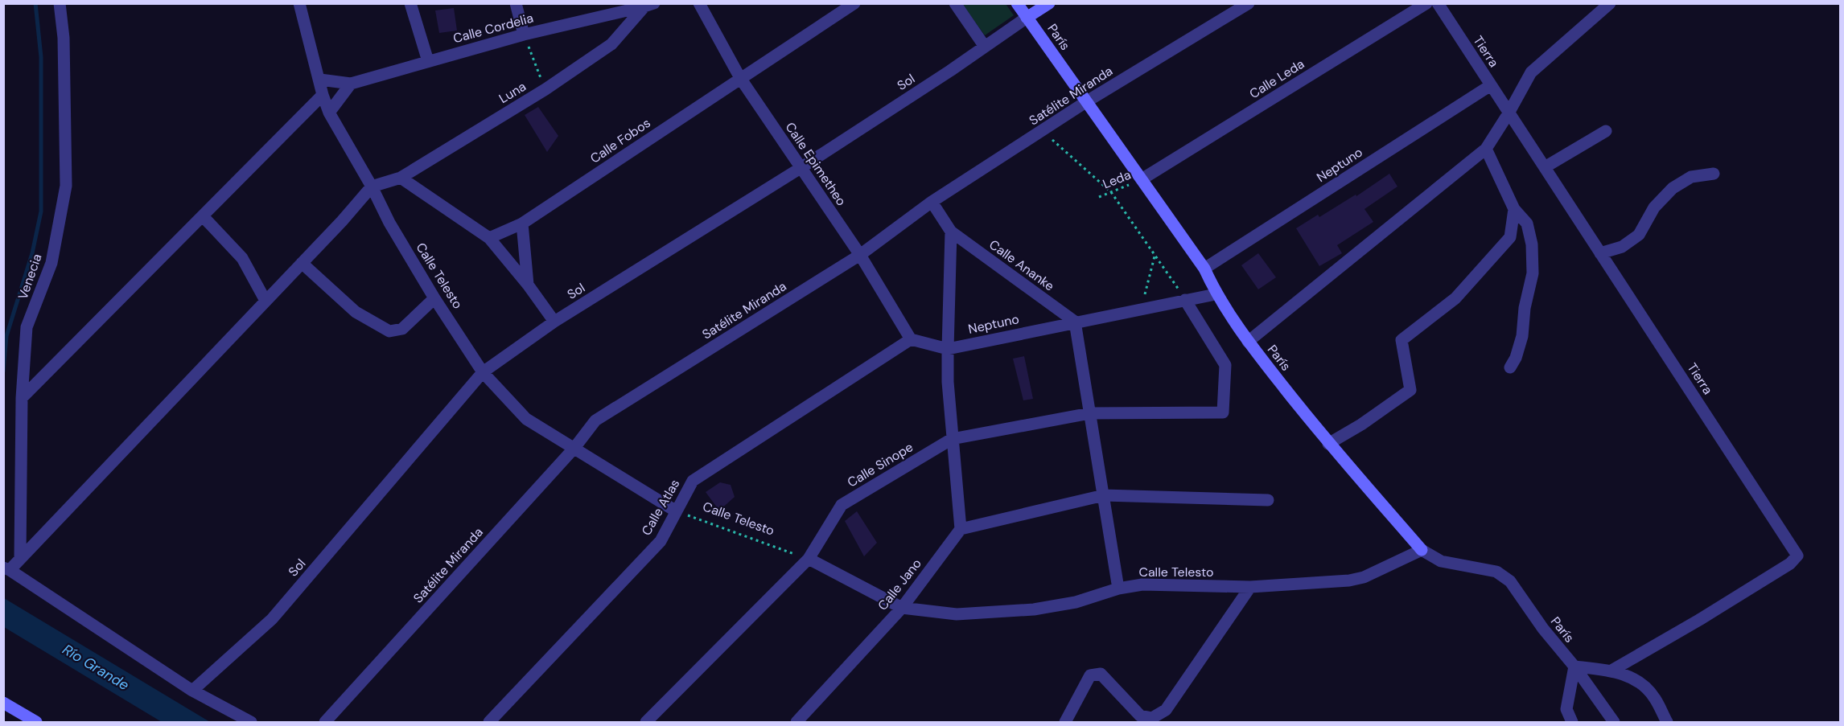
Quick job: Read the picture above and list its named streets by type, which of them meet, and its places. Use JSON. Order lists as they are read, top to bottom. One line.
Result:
{"streets":{"street":["Calle Cordelia","París","Tierra","Calle Leda","Sol","Luna","Satélite Miranda","Calle Fobos","Calle Epimetheo","Neptuno","Calle Ananke","Calle Telesto","Venecia","Calle Sinope","Calle Atlas","Calle Jano"],"path":["Leda"]},"crossings":[["Calle Cordelia","Luna"],["Calle Cordelia","Calle Telesto"],["París","Calle Leda"],["París","Sol"],["París","Satélite Miranda"],["París","Neptuno"],["París","Leda"],["París","Calle Telesto"],["Tierra","Neptuno"],["Calle Leda","Leda"],["Sol","Calle Epimetheo"],["Sol","Calle Telesto"],["Luna","Calle Telesto"],["Satélite Miranda","Calle Epimetheo"],["Satélite Miranda","Calle Telesto"],["Calle Fobos","Calle Epimetheo"],["Calle Epimetheo","Calle Atlas"],["Neptuno","Calle Ananke"],["Neptuno","Calle Sinope"],["Calle Telesto","Calle Sinope"],["Calle Telesto","Calle Atlas"],["Calle Telesto","Calle Jano"]],"water":["Río Grande"]}
